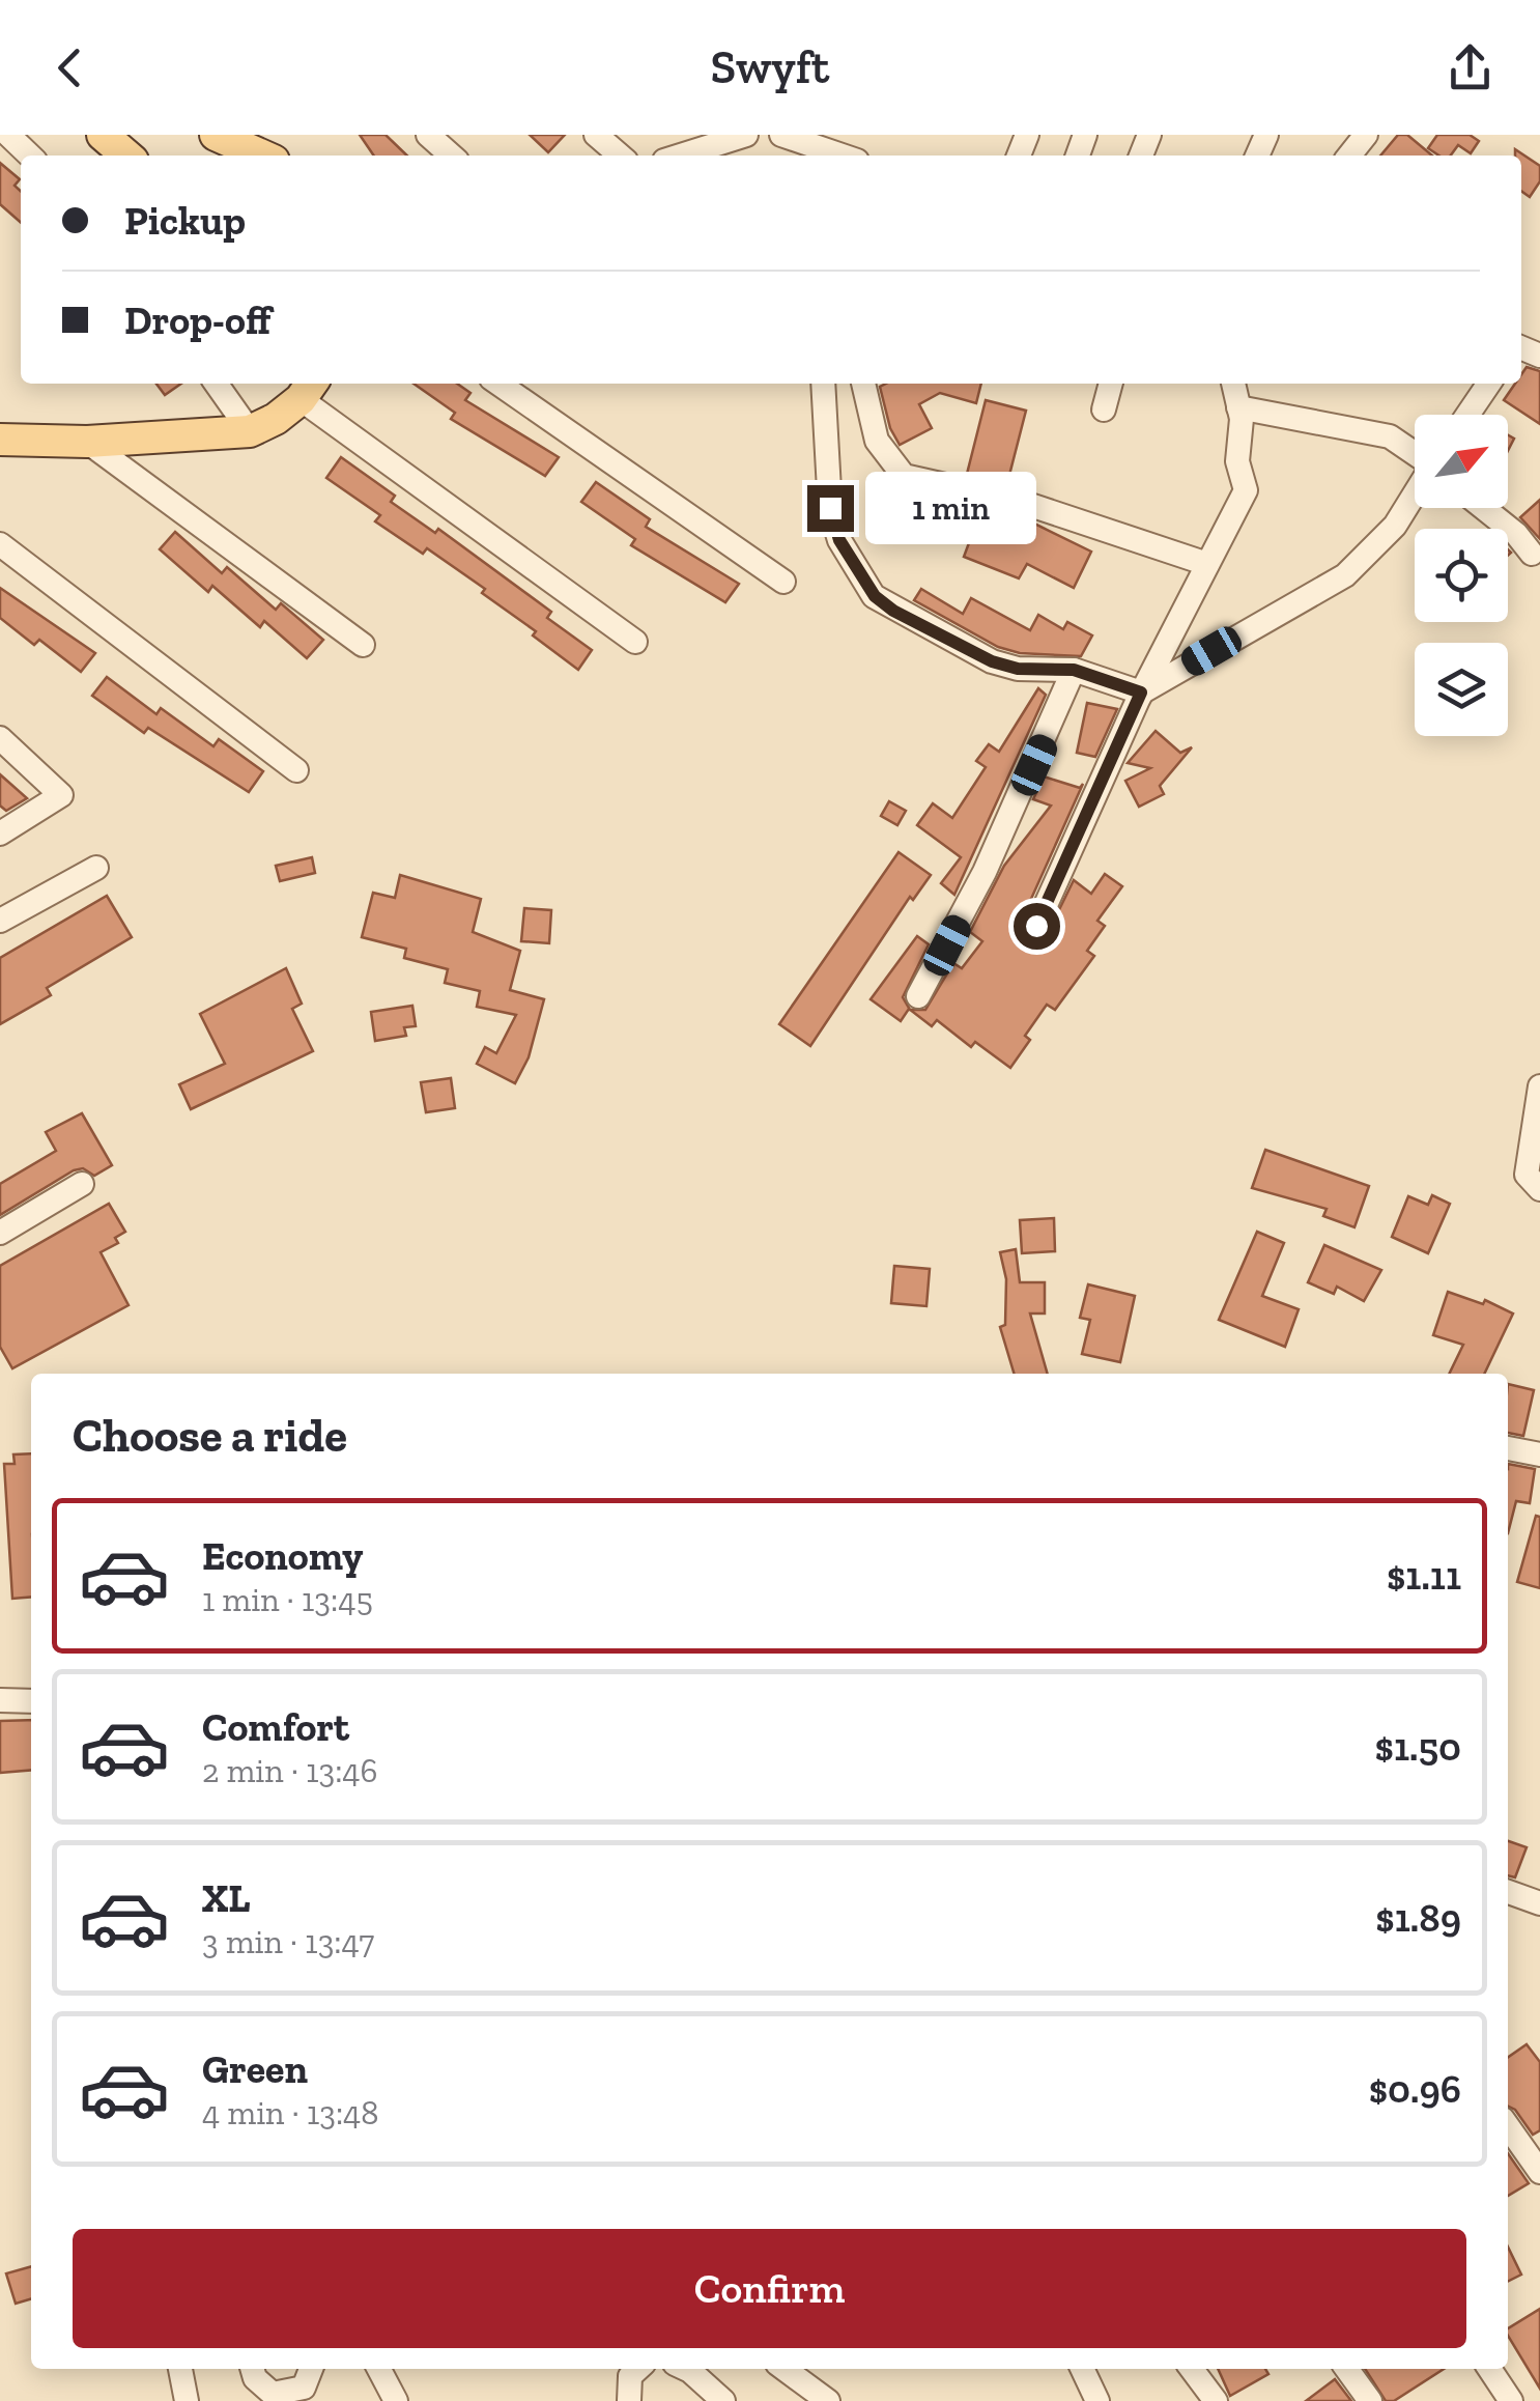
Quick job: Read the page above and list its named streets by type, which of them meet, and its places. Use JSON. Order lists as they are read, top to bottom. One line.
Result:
{"north":"top right","page":{"header":"Swyft","banner":["Pickup","Drop-off"],"bubble":"1 min","heading":"Choose a ride","list":[{"name":"Economy","note":"1 min · 13:45","value":"$1.11"},{"name":"Comfort","note":"2 min · 13:46","value":"$1.50"},{"name":"XL","note":"3 min · 13:47","value":"$1.89"},{"name":"Green","note":"4 min · 13:48","value":"$0.96"}],"buttons":"Confirm"}}
